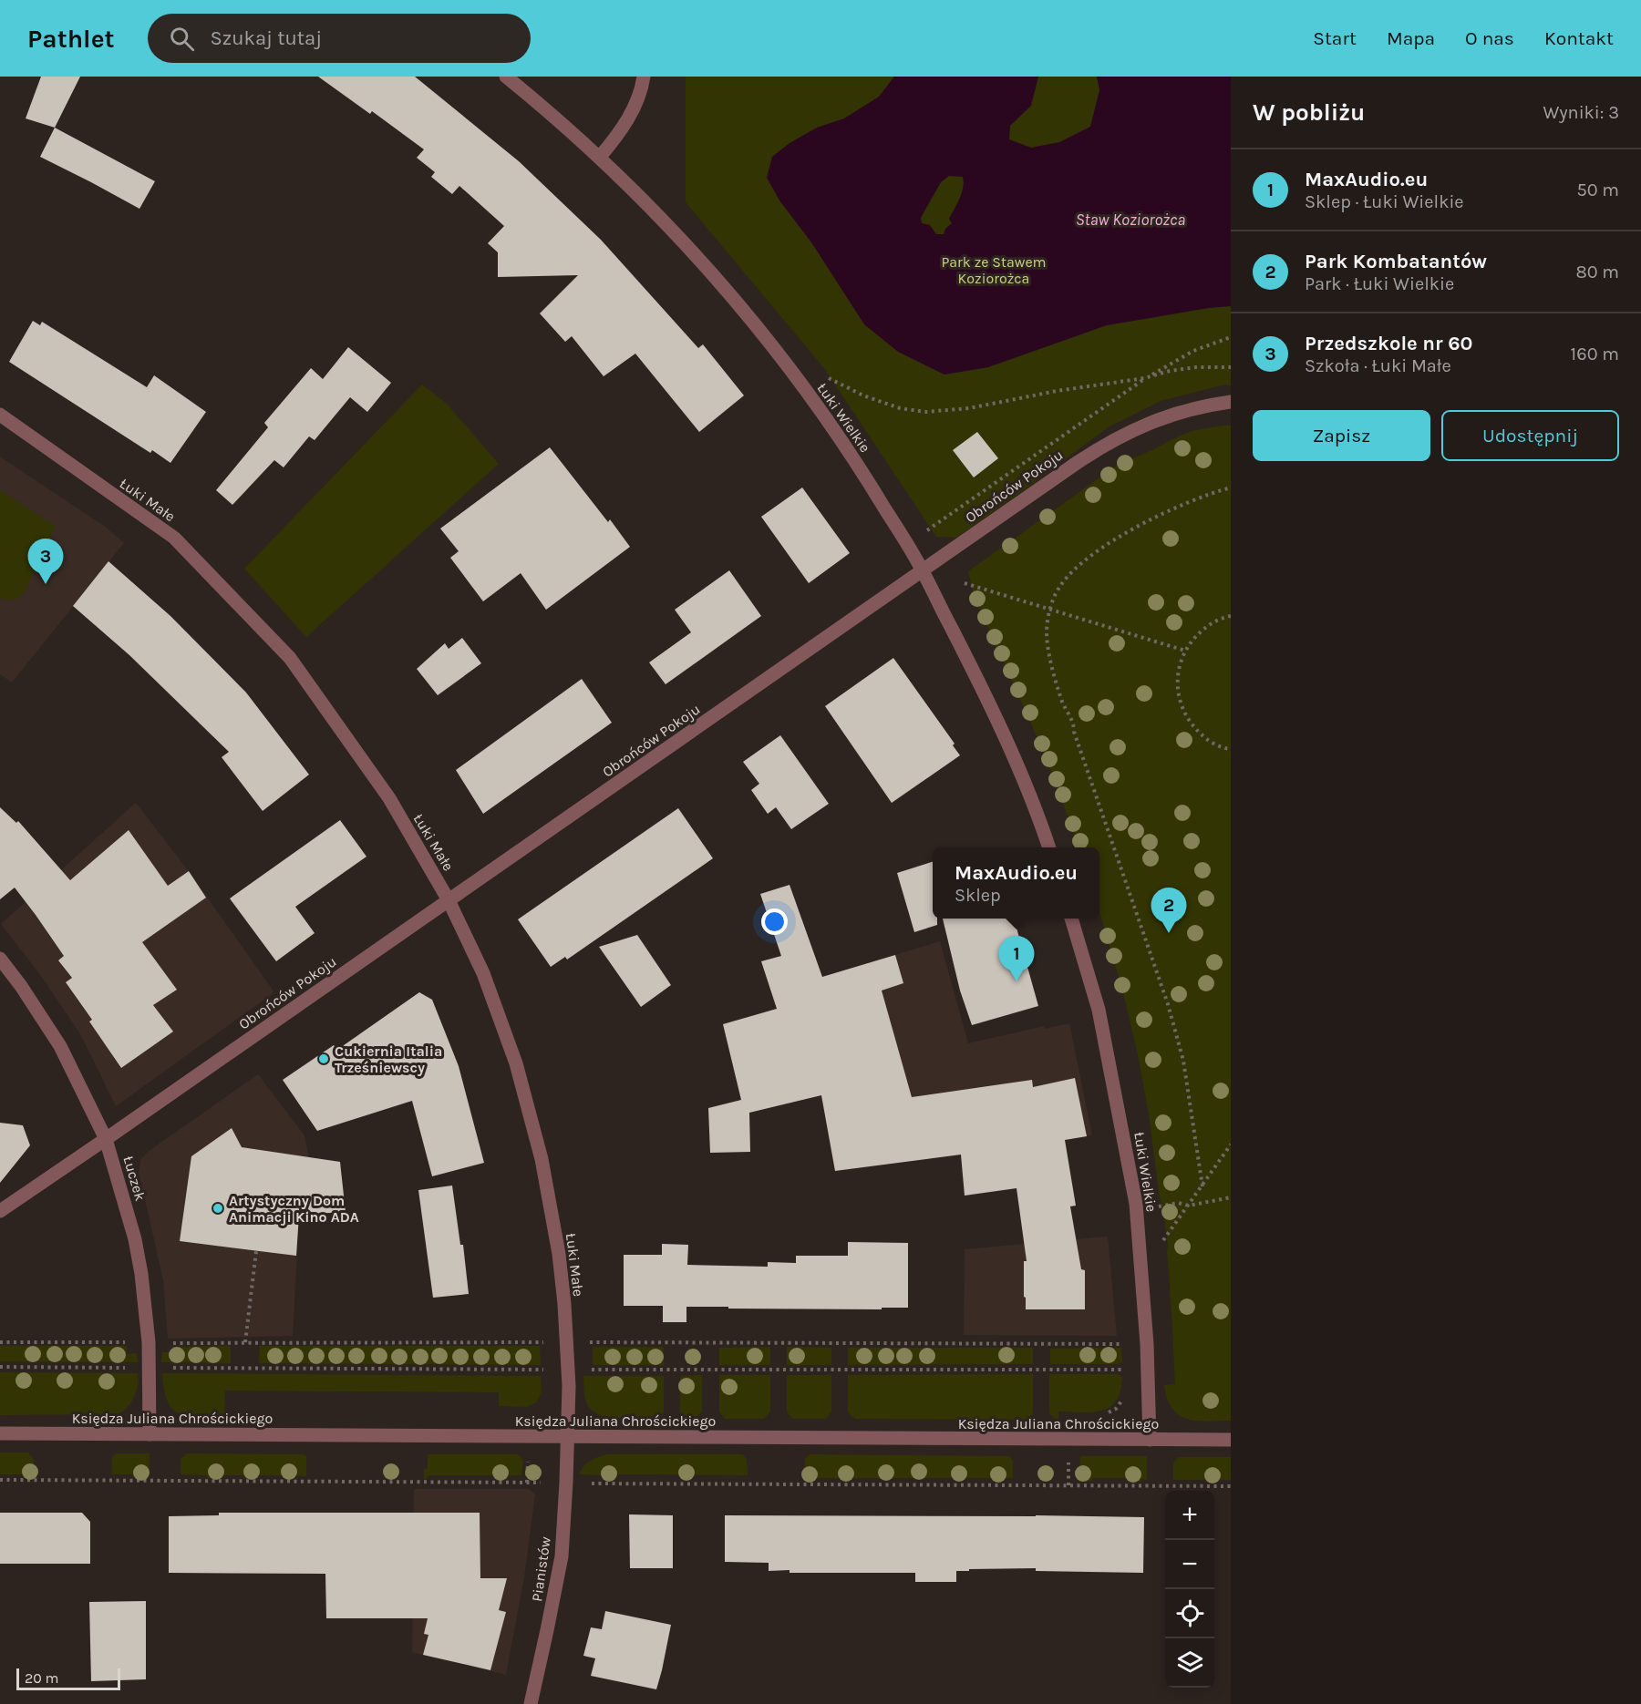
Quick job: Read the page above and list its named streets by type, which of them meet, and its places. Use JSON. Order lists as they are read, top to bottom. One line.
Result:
{"streets":{"street":["Łuki Wielkie","Obrońców Pokoju","Łuki Małe","Łuczek","Księdza Juliana Chrościckiego","Pianistów"]},"crossings":[["Łuki Wielkie","Obrońców Pokoju"],["Łuki Wielkie","Księdza Juliana Chrościckiego"],["Obrońców Pokoju","Łuki Małe"],["Obrońców Pokoju","Łuczek"],["Łuki Małe","Księdza Juliana Chrościckiego"],["Łuki Małe","Pianistów"],["Łuczek","Księdza Juliana Chrościckiego"],["Księdza Juliana Chrościckiego","Pianistów"]],"water":["Staw Koziorożca"],"parks":["Park ze Stawem Koziorożca"],"places":["Cukiernia Italia Trześniewscy","Artystyczny Dom Animacji Kino ADA"],"scale_bar":"20 m","page":{"header":"Pathlet","search":"Szukaj tutaj","nav":["Start","Mapa","O nas","Kontakt"],"heading":["W pobliżu","Wyniki: 3"],"list":[{"mark":"1","name":"MaxAudio.eu","note":"Sklep · Łuki Wielkie","value":"50 m"},{"mark":"2","name":"Park Kombatantów","note":"Park · Łuki Wielkie","value":"80 m"},{"mark":"3","name":"Przedszkole nr 60","note":"Szkoła · Łuki Małe","value":"160 m"}],"buttons":["Zapisz","Udostępnij"],"pins":["3","2","1"],"popup":["MaxAudio.eu","Sklep"],"map_buttons":["+","−"],"scale":"20 m"}}
